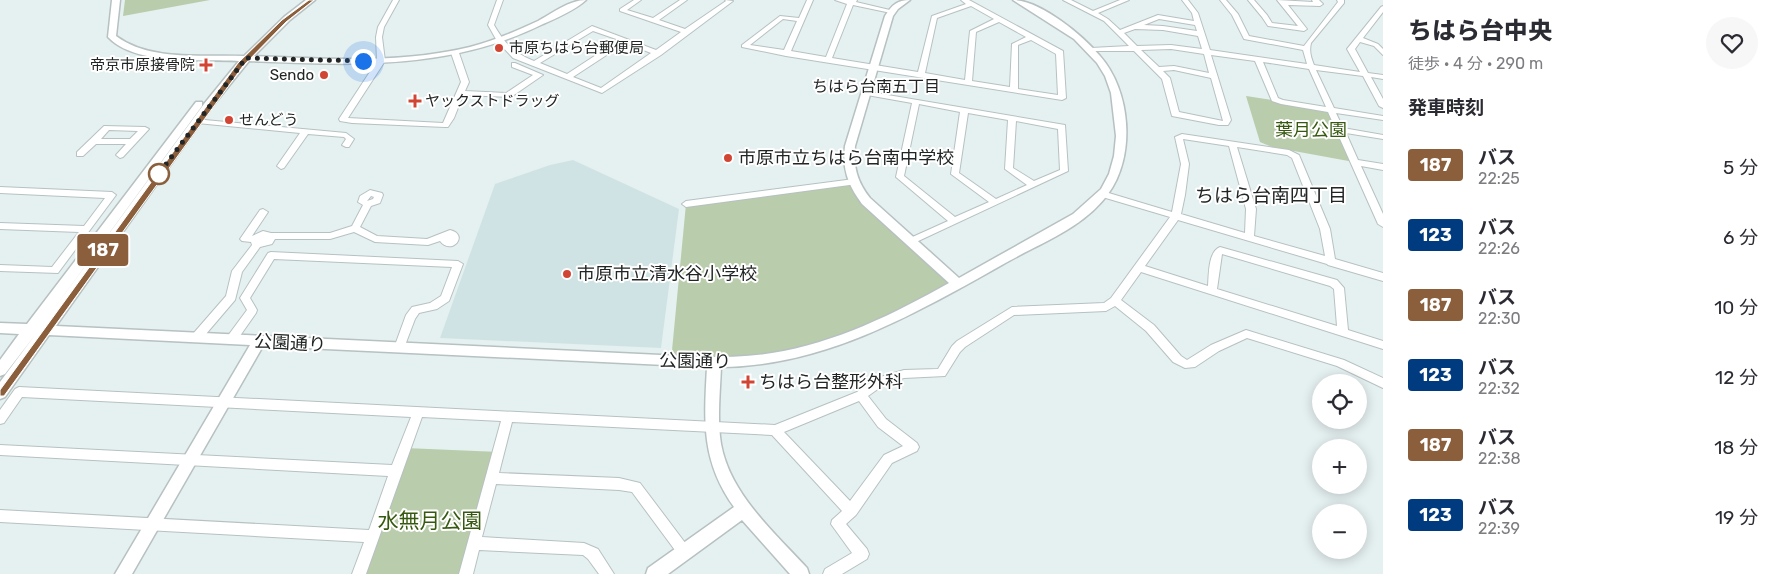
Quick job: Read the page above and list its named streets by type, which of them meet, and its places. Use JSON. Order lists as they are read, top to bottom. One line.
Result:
{"streets":{"street":["公園通り"]},"districts":["ちはら台南五丁目","ちはら台南四丁目"],"parks":["葉月公園","水無月公園"],"places":{"other":["市原ちはら台郵便局","Sendo","せんどう","市原市立ちはら台南中学校","市原市立清水谷小学校"],"health":["帝京市原接骨院","ヤックストドラッグ","ちはら台整形外科"]},"lines":["bus line 187"],"page":{"on_map":"187","heading":[["ちはら台中央","徒歩 · 4 分 · 290 m"],"発車時刻"],"list":[{"mark":"187","name":"バス","note":"22:25","value":"5 分"},{"mark":"123","name":"バス","note":"22:26","value":"6 分"},{"mark":"187","name":"バス","note":"22:30","value":"10 分"},{"mark":"123","name":"バス","note":"22:32","value":"12 分"},{"mark":"187","name":"バス","note":"22:38","value":"18 分"},{"mark":"123","name":"バス","note":"22:39","value":"19 分"}],"map_buttons":["+","−"]}}
